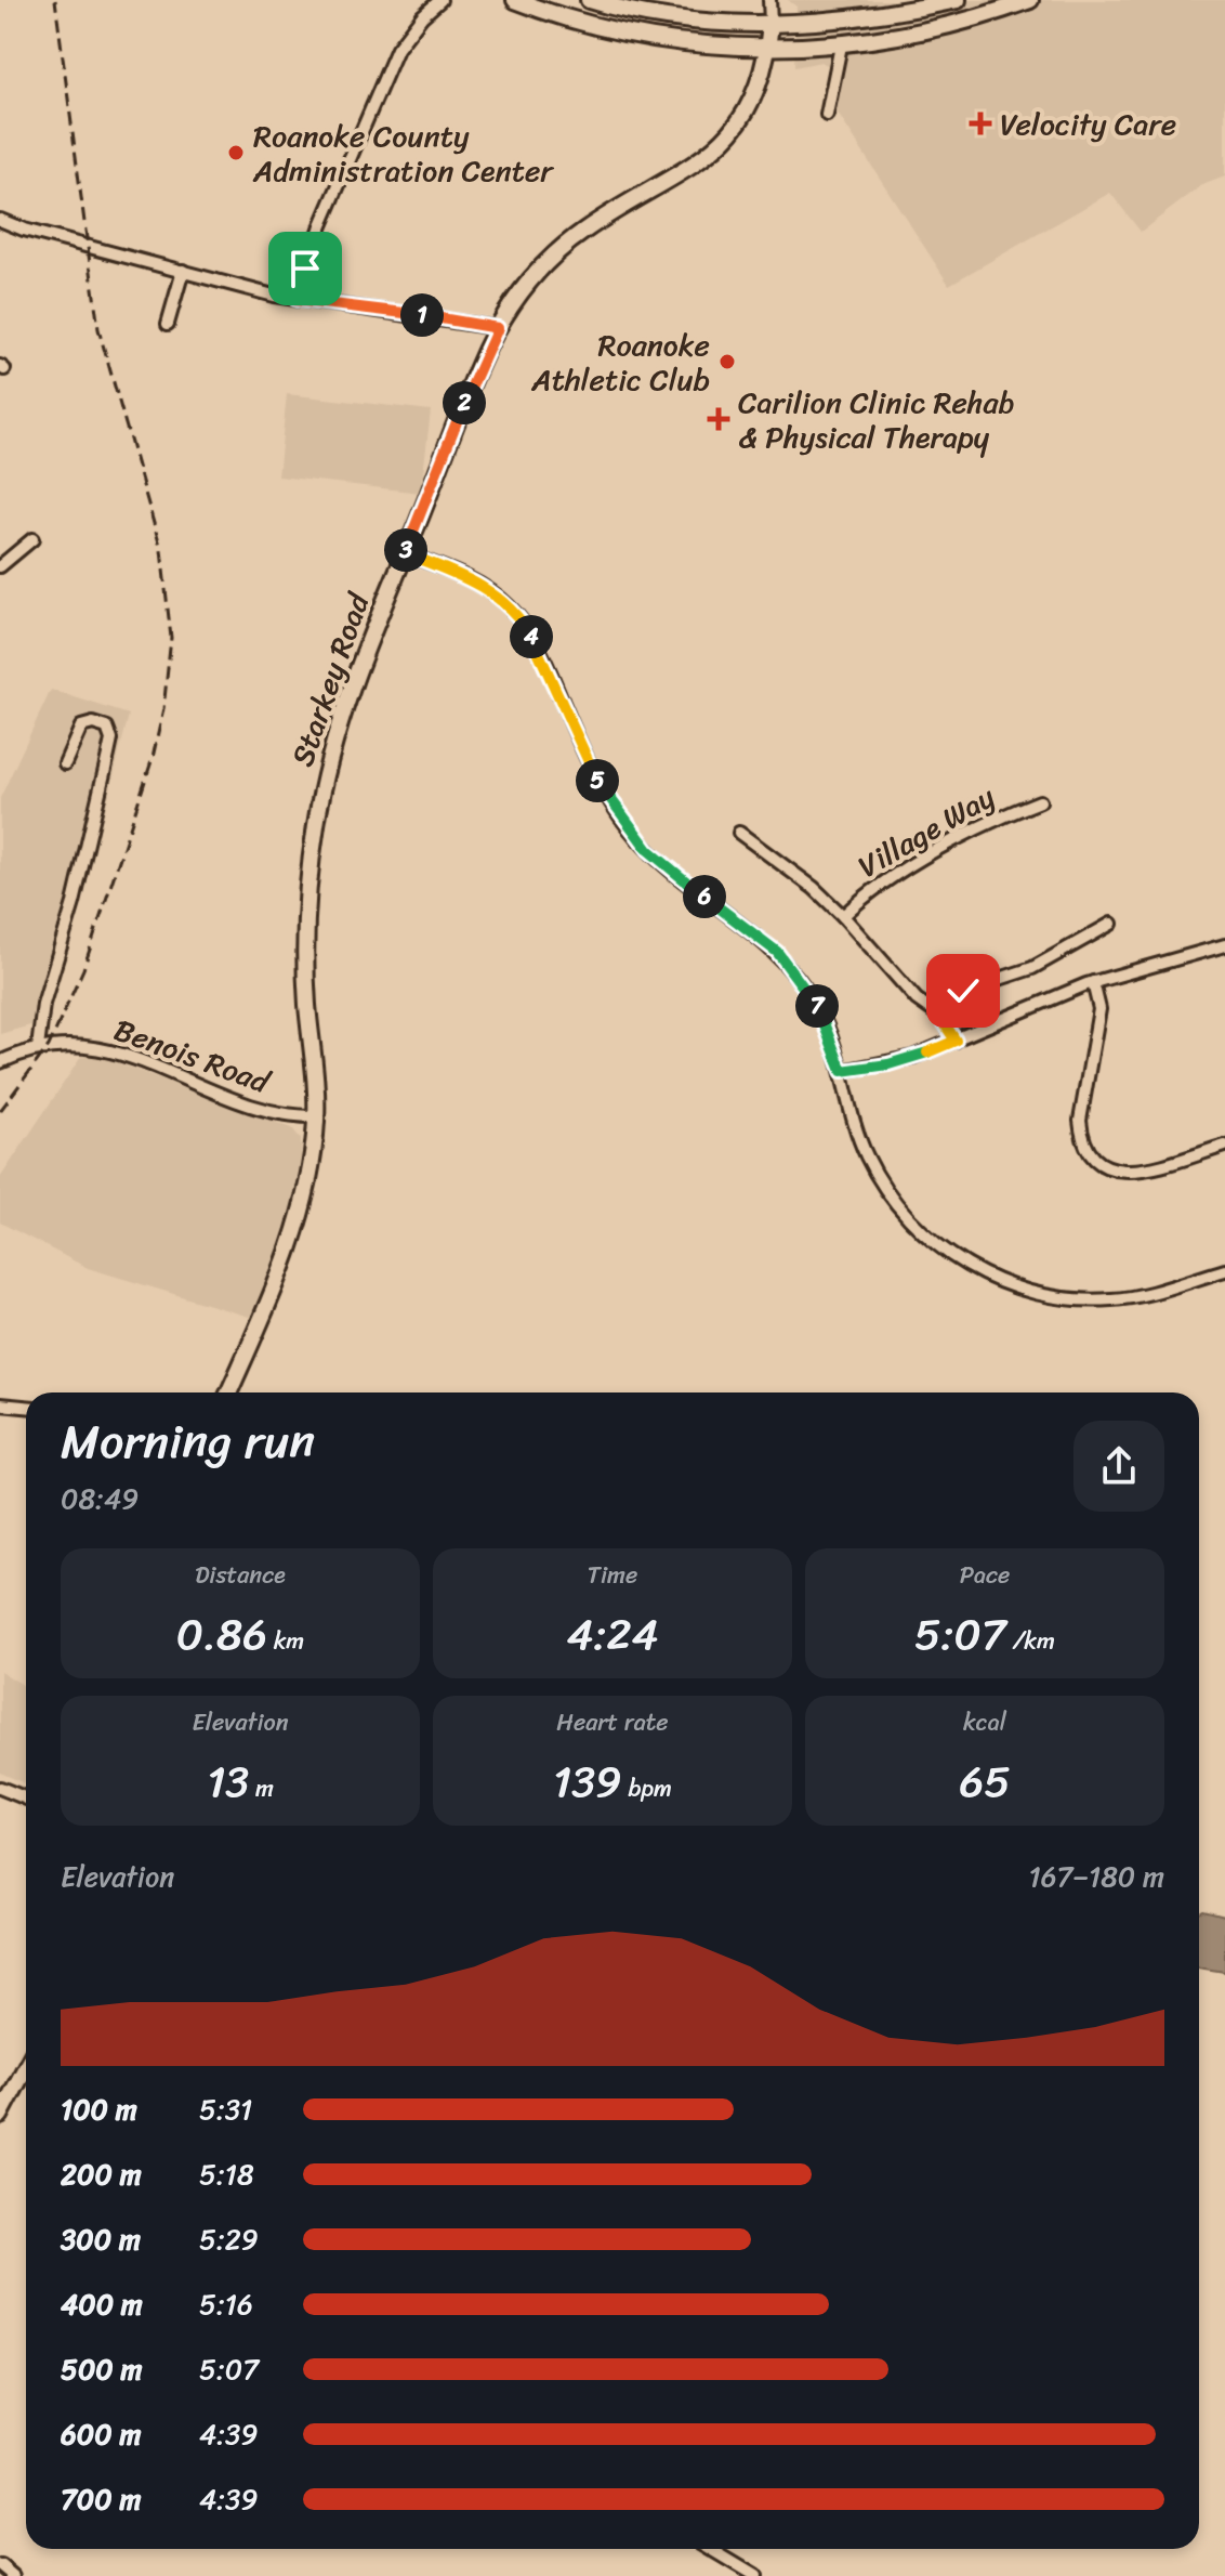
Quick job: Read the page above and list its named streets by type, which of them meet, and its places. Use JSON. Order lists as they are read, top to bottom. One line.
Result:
{"streets":{"main road":["Starkey Road"],"street":["Village Way","Benois Road"]},"crossings":[["Starkey Road","Benois Road"]],"places":{"health":["Velocity Care","Carilion Clinic Rehab & Physical Therapy"],"other":["Roanoke County Administration Center","Roanoke Athletic Club"]},"page":{"pins":["1","2","3","4","5","6","7"],"heading":["Morning run","08:49"],"stats":[["Distance","0.86 km"],["Time","4:24"],["Pace","5:07 /km"],["Elevation","13 m"],["Heart rate","139 bpm"],["kcal","65"]],"chart":["Elevation","167–180 m"],"list":[{"name":"100 m","note":"5:31"},{"name":"200 m","note":"5:18"},{"name":"300 m","note":"5:29"},{"name":"400 m","note":"5:16"},{"name":"500 m","note":"5:07"},{"name":"600 m","note":"4:39"},{"name":"700 m","note":"4:39"}]}}
